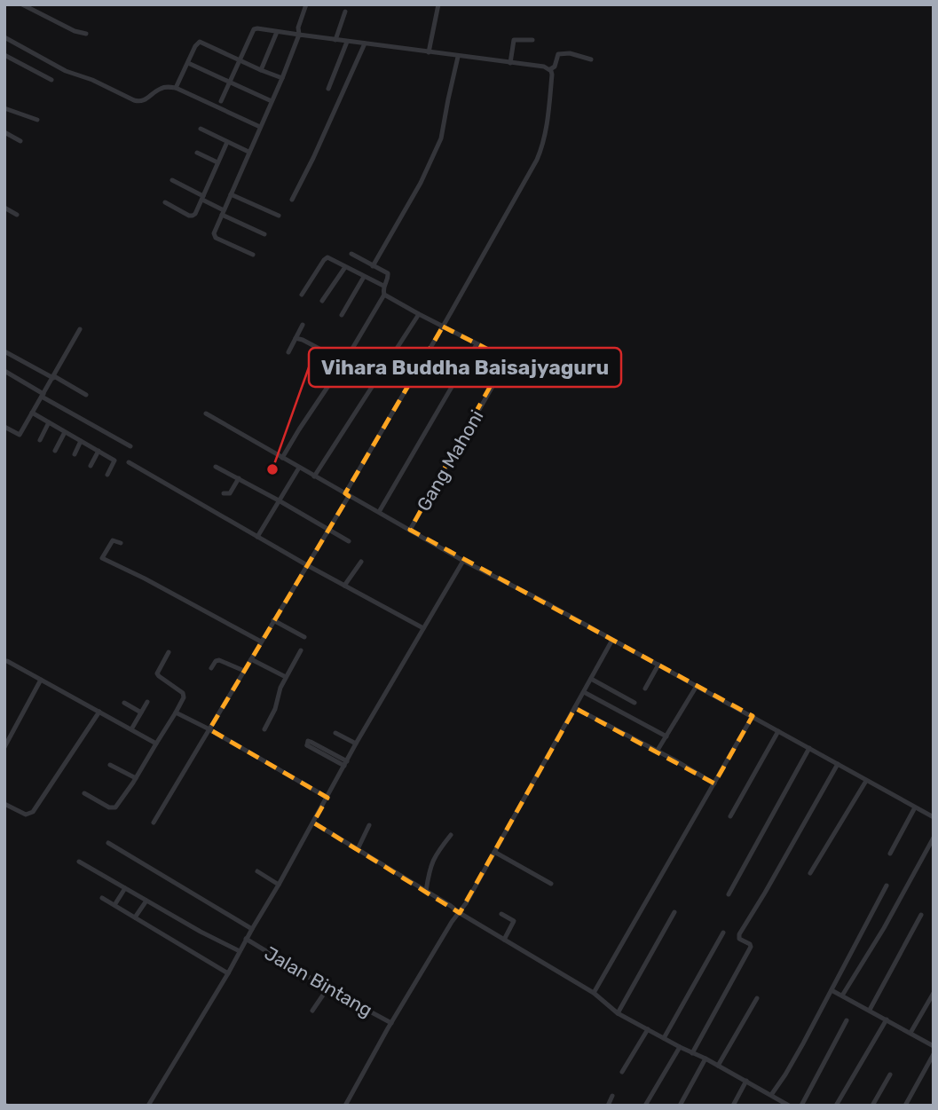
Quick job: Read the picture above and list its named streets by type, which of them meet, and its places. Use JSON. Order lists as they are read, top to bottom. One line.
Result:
{"streets":{"street":["Gang Mahoni","Jalan Bintang"]},"places":["Vihara Buddha Baisajyaguru"]}
